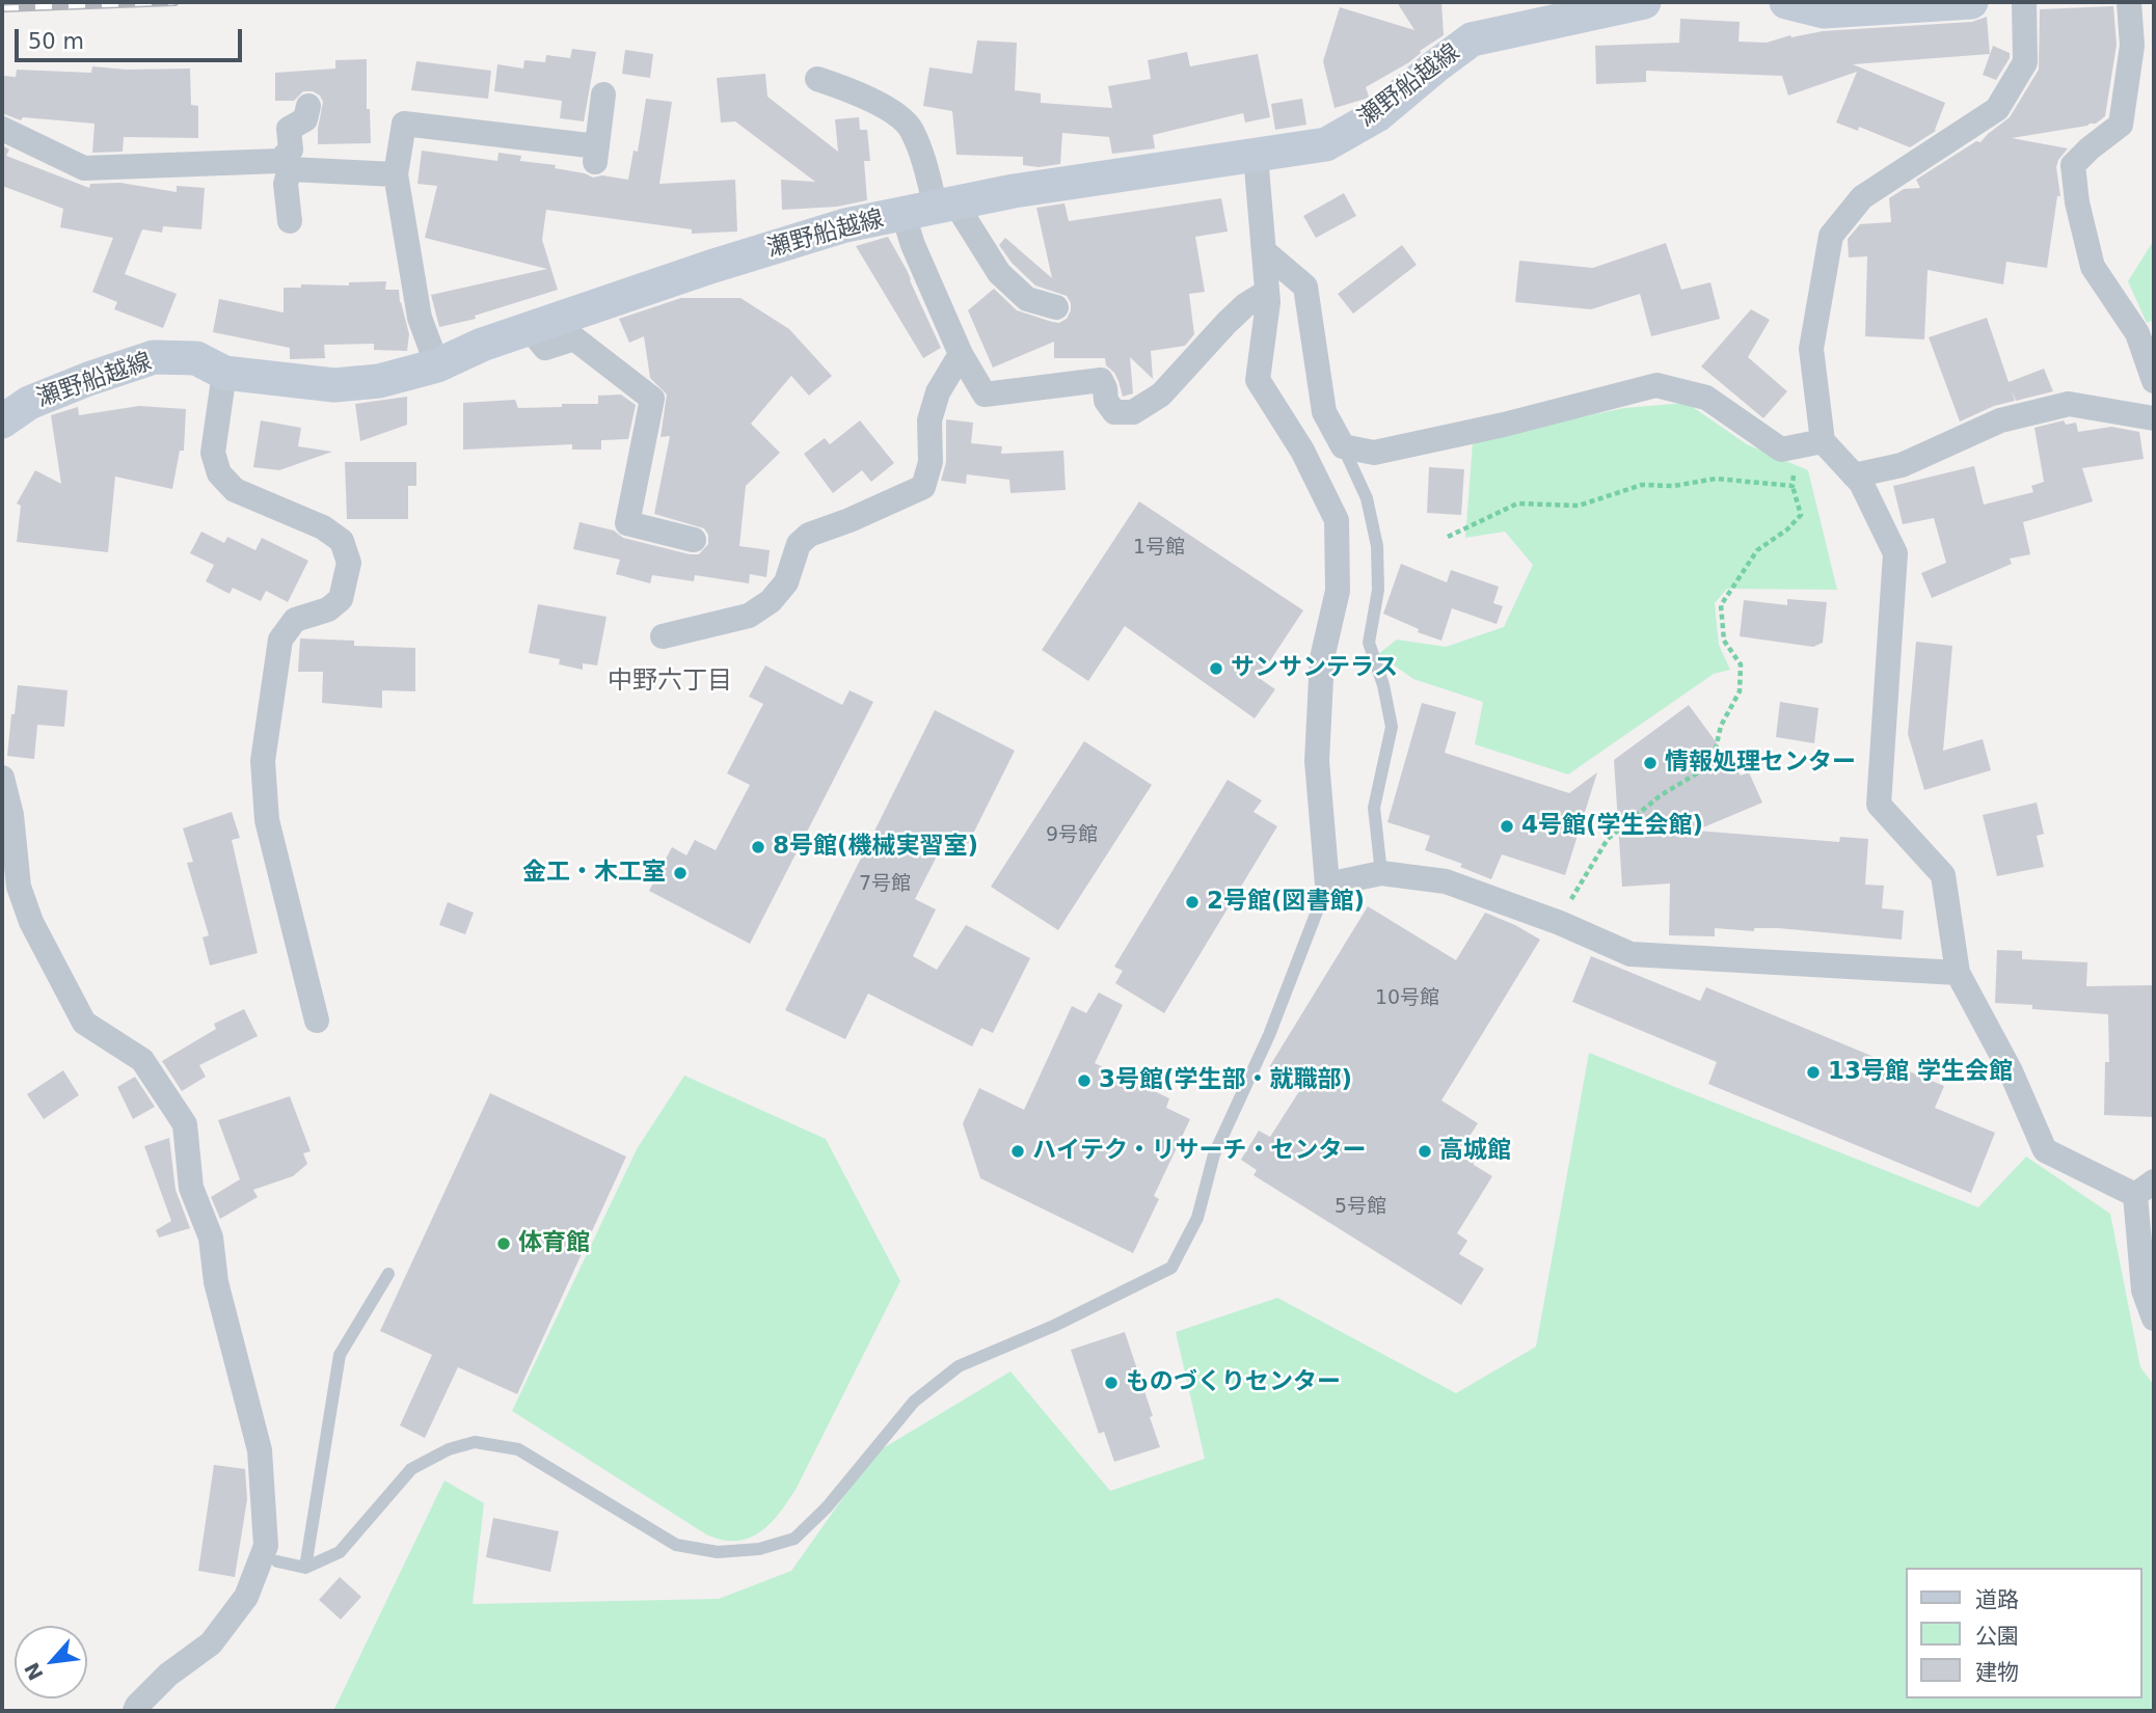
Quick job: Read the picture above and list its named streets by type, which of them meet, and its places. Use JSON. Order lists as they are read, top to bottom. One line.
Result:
{"streets":{"main road":["瀬野船越線"]},"districts":["中野六丁目"],"places":["サンサンテラス","情報処理センター","4号館(学生会館)","8号館(機械実習室)","金工・木工室","2号館(図書館)","13号館 学生会館","3号館(学生部・就職部)","ハイテク・リサーチ・センター","高城館","体育館","ものづくりセンター"],"house_numbers":["1号館","9号館","7号館","10号館","5号館"],"legend":["道路","公園","建物"],"scale_bar":"50 m","north":"bottom left"}
